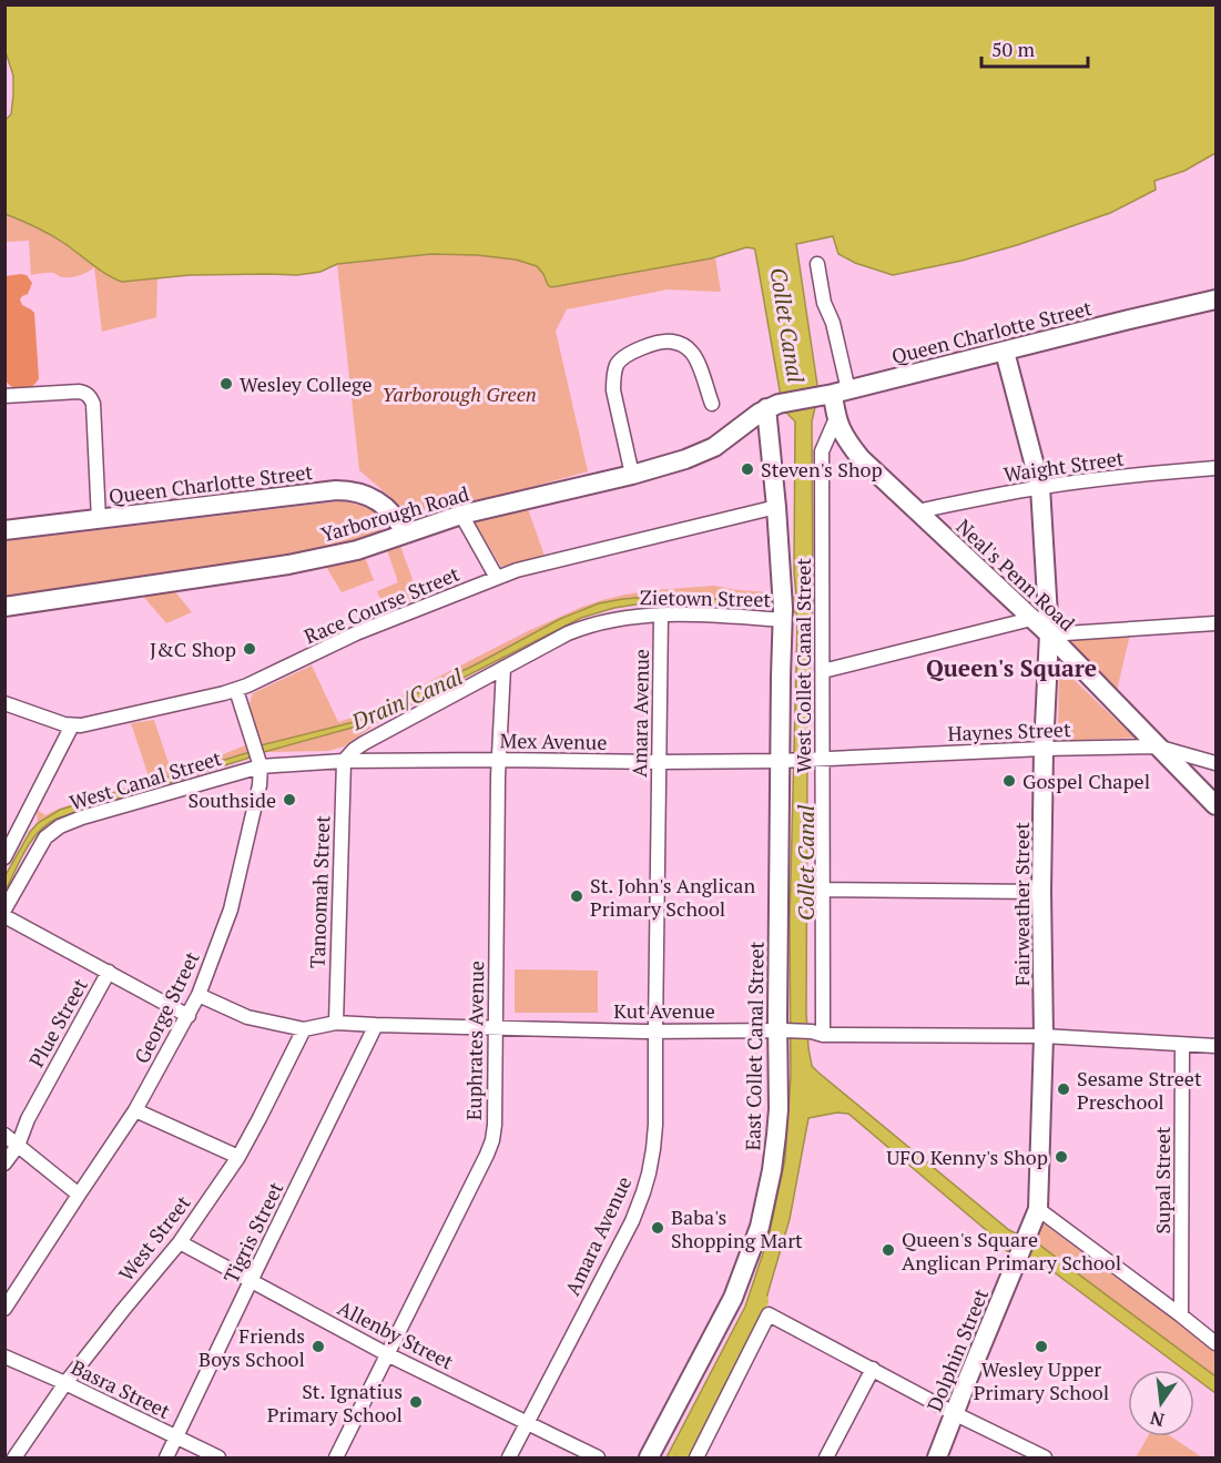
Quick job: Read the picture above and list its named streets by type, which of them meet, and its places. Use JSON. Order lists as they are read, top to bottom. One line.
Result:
{"streets":{"street":["Queen Charlotte Street","Waight Street","Yarborough Road","Neal's Penn Road","Zietown Street","Race Course Street","West Collet Canal Street","Amara Avenue","Haynes Street","Mex Avenue","West Canal Street","Tanoomah Street","Fairweather Street","George Street","Kut Avenue","Plue Street","Euphrates Avenue","East Collet Canal Street","Supal Street","Tigris Street","West Street","Allenby Street","Dolphin Street","Basra Street"]},"crossings":[["Queen Charlotte Street","Yarborough Road"],["Queen Charlotte Street","Neal's Penn Road"],["Queen Charlotte Street","Fairweather Street"],["Queen Charlotte Street","East Collet Canal Street"],["Waight Street","Neal's Penn Road"],["Waight Street","Fairweather Street"],["Yarborough Road","East Collet Canal Street"],["Neal's Penn Road","West Collet Canal Street"],["Neal's Penn Road","Haynes Street"],["Neal's Penn Road","Fairweather Street"],["Zietown Street","Amara Avenue"],["Zietown Street","Mex Avenue"],["Zietown Street","West Canal Street"],["Zietown Street","Tanoomah Street"],["Zietown Street","Euphrates Avenue"],["Zietown Street","East Collet Canal Street"],["Race Course Street","George Street"],["Race Course Street","East Collet Canal Street"],["West Collet Canal Street","Haynes Street"],["West Collet Canal Street","Mex Avenue"],["West Collet Canal Street","Kut Avenue"],["West Collet Canal Street","East Collet Canal Street"],["Amara Avenue","Mex Avenue"],["Amara Avenue","Kut Avenue"],["Amara Avenue","Allenby Street"],["Haynes Street","Mex Avenue"],["Haynes Street","Fairweather Street"],["Haynes Street","East Collet Canal Street"],["Mex Avenue","West Canal Street"],["Mex Avenue","Tanoomah Street"],["Mex Avenue","Euphrates Avenue"],["Mex Avenue","East Collet Canal Street"],["West Canal Street","Tanoomah Street"],["West Canal Street","George Street"],["Tanoomah Street","Kut Avenue"],["Fairweather Street","Kut Avenue"],["Fairweather Street","Dolphin Street"],["George Street","Kut Avenue"],["Kut Avenue","Euphrates Avenue"],["Kut Avenue","East Collet Canal Street"],["Kut Avenue","Supal Street"],["Kut Avenue","Tigris Street"],["Kut Avenue","West Street"],["Euphrates Avenue","Allenby Street"],["Tigris Street","Allenby Street"],["Tigris Street","Basra Street"],["West Street","Allenby Street"],["West Street","Basra Street"]],"districts":["Queen's Square"],"water":["Collet Canal","Drain/Canal"],"parks":["Yarborough Green"],"places":["Wesley College","Steven's Shop","J&C Shop","Gospel Chapel","Southside","St. John's Anglican Primary School","Sesame Street Preschool","UFO Kenny's Shop","Baba's Shopping Mart","Queen's Square Anglican Primary School","Friends Boys School","Wesley Upper Primary School","St. Ignatius Primary School"],"scale_bar":"50 m","north":"bottom"}
